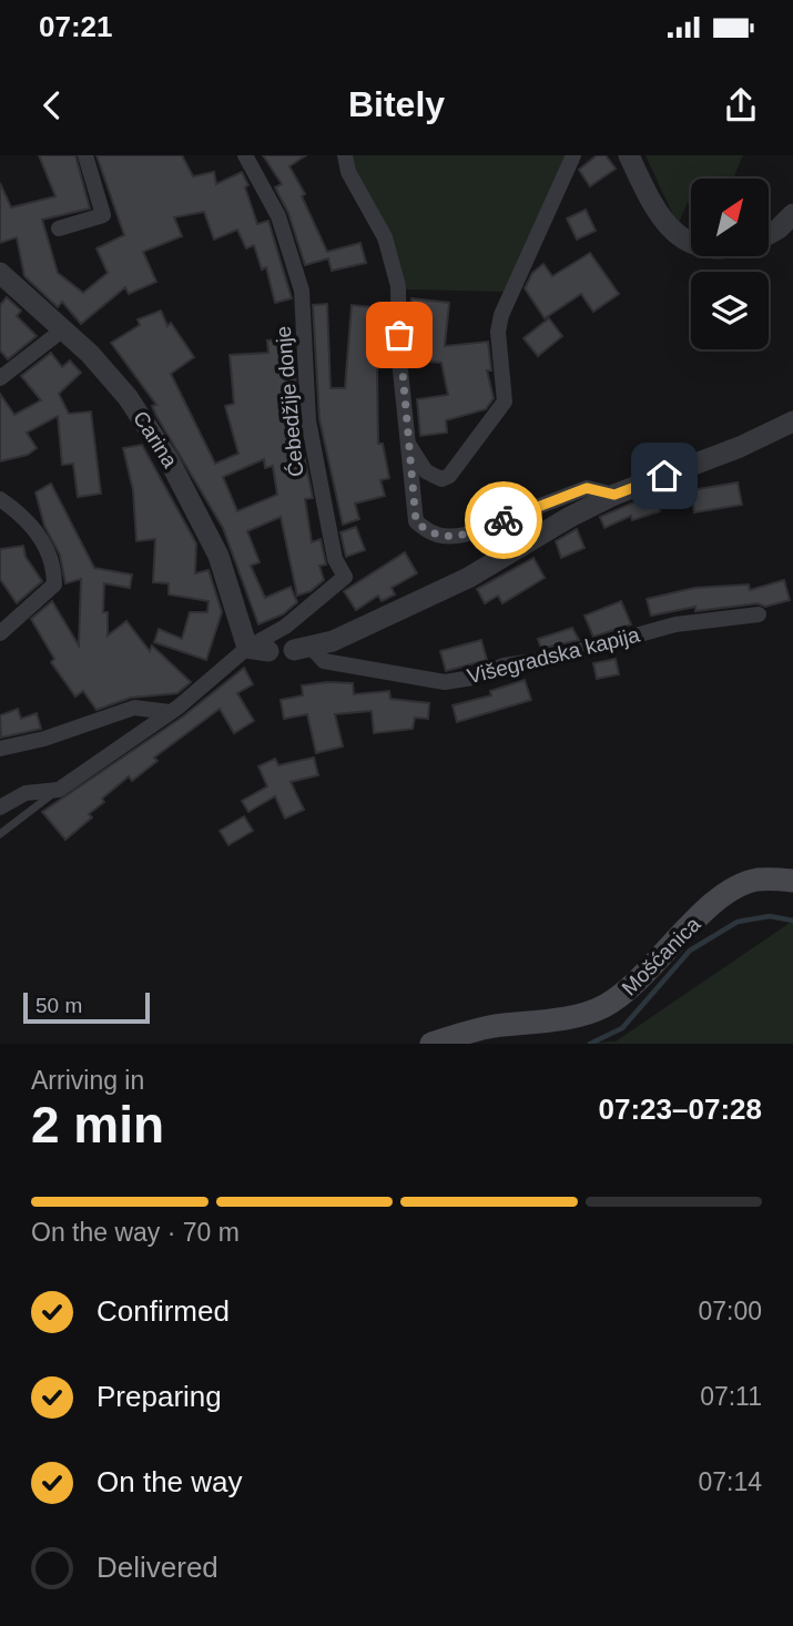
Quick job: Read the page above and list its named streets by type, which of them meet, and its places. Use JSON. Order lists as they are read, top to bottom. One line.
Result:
{"streets":{"main road":["Mošćanica"],"street":["Ćebedžije donje","Carina","Višegradska kapija"]},"crossings":[["Ćebedžije donje","Carina"]],"scale_bar":"50 m","north":"top right","page":{"status":"07:21","header":"Bitely","scale":"50 m","heading":["2 min","Arriving in","07:23–07:28"],"bar":"On the way · 70 m","list":[["Confirmed","07:00"],["Preparing","07:11"],["On the way","07:14"],"Delivered"]}}
